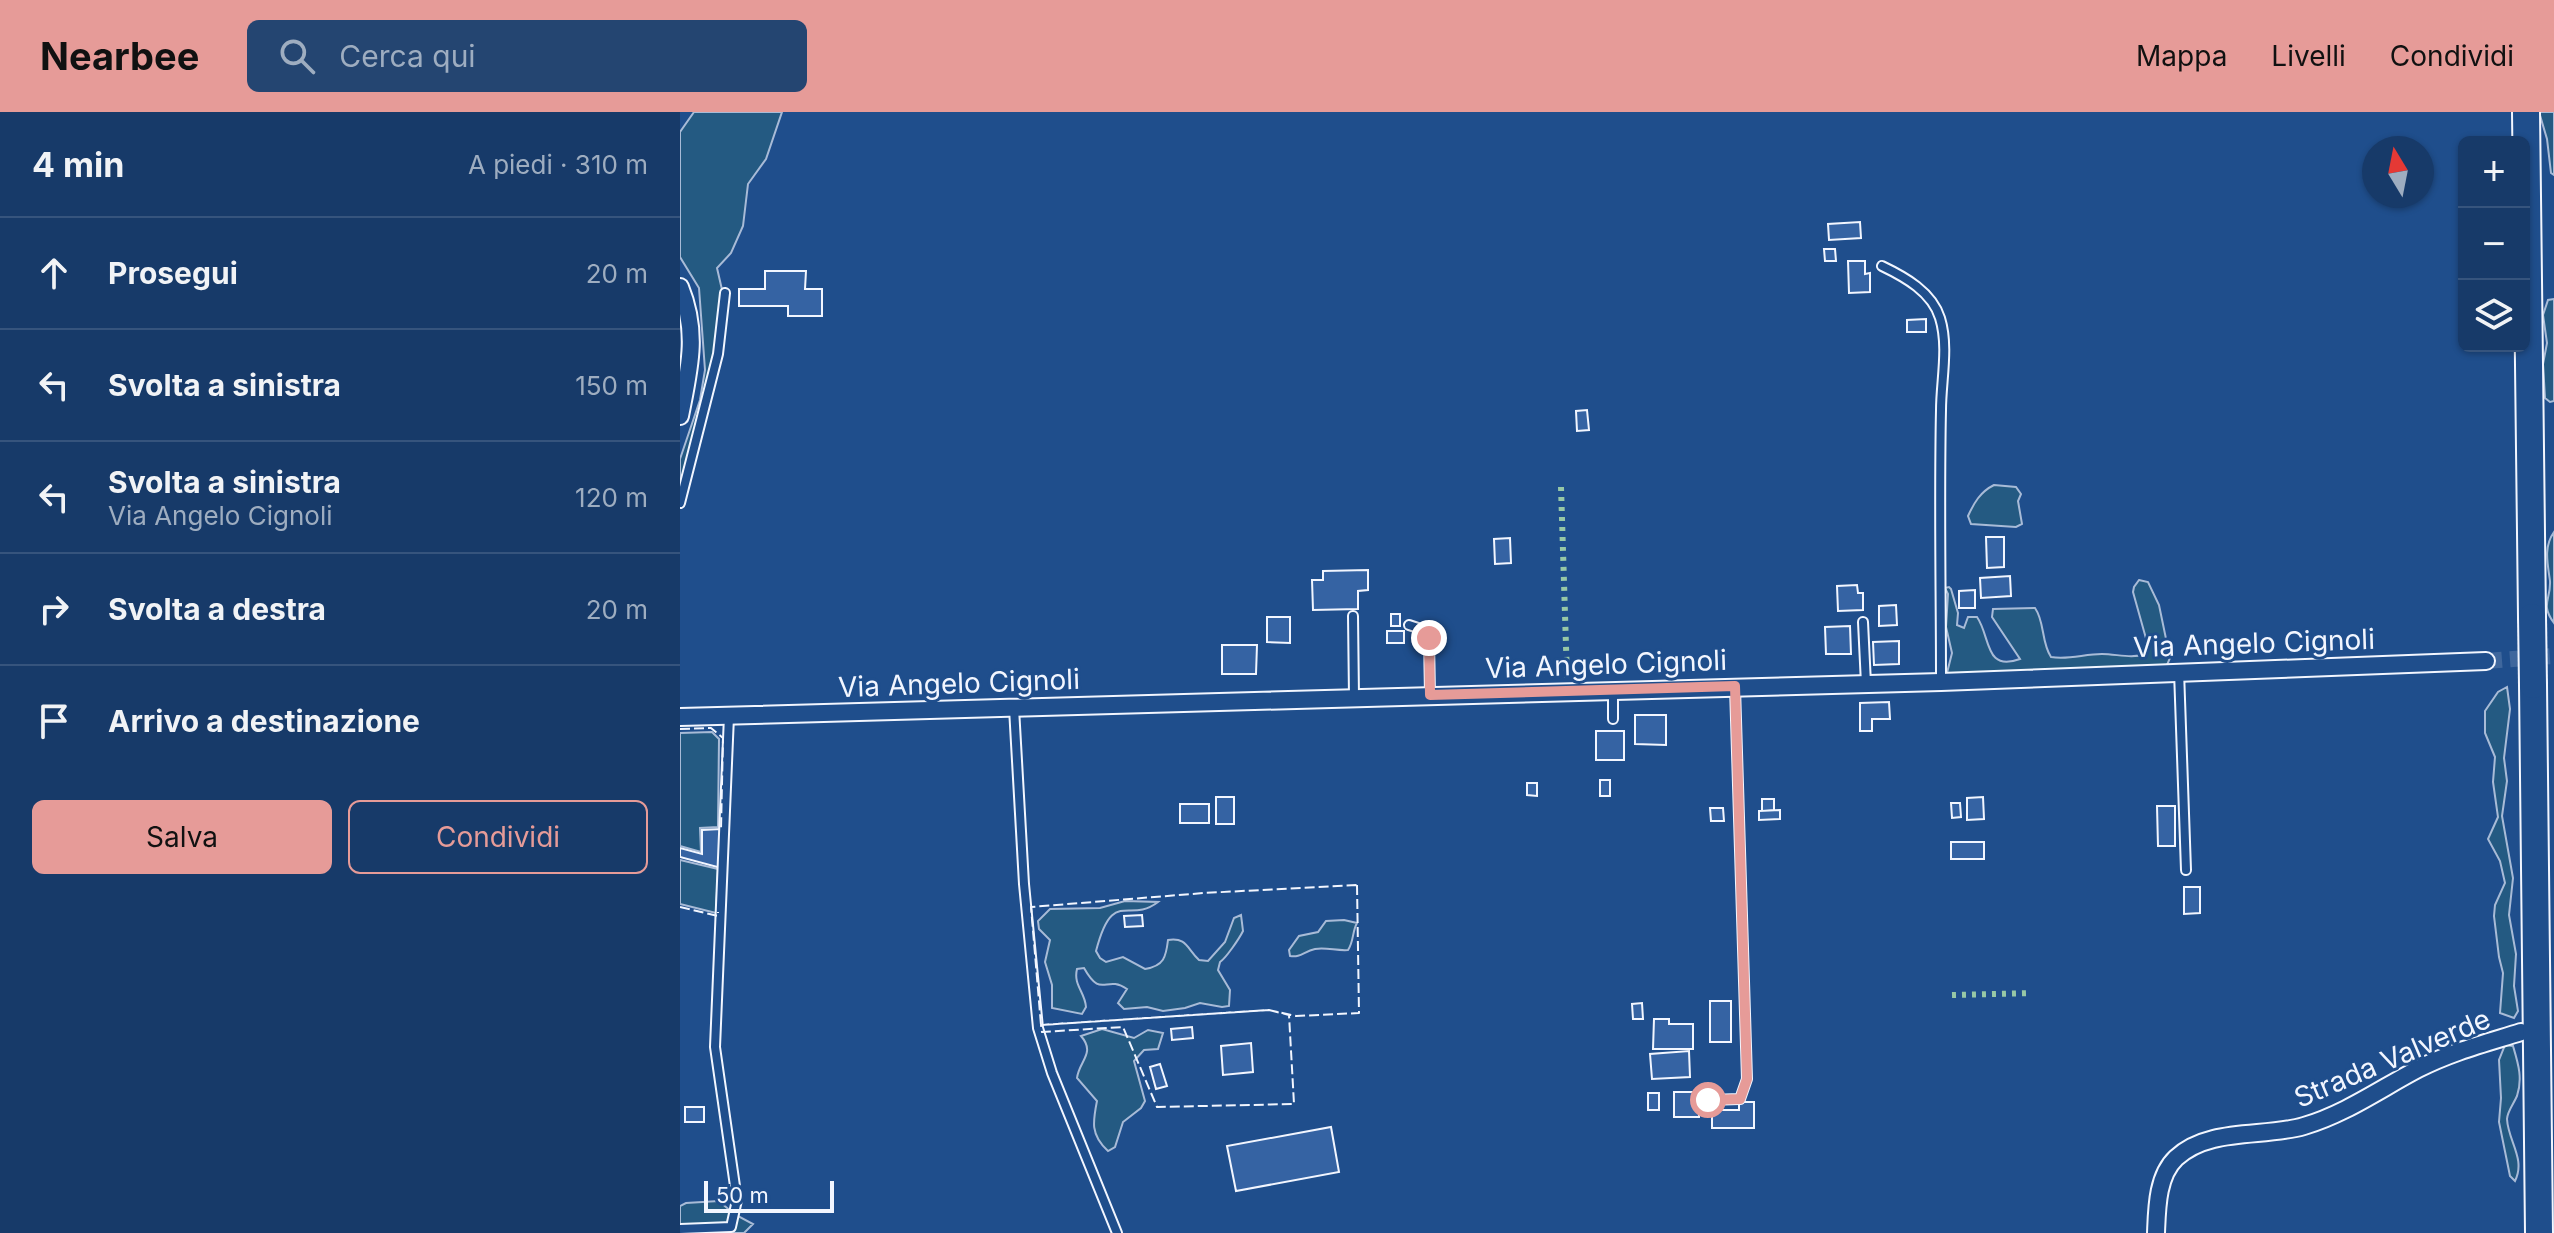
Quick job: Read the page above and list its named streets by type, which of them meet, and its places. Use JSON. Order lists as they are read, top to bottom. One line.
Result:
{"streets":{"street":["Via Angelo Cignoli","Strada Valverde"]},"scale_bar":"50 m","north":"top","page":{"header":"Nearbee","search":"Cerca qui","nav":["Mappa","Livelli","Condividi"],"heading":["4 min","A piedi · 310 m"],"map_buttons":["+","−"],"list":[["Prosegui","20 m"],["Svolta a sinistra","150 m"],["Svolta a sinistra","Via Angelo Cignoli","120 m"],["Svolta a destra","20 m"],"Arrivo a destinazione"],"buttons":["Salva","Condividi"],"scale":"50 m"}}
